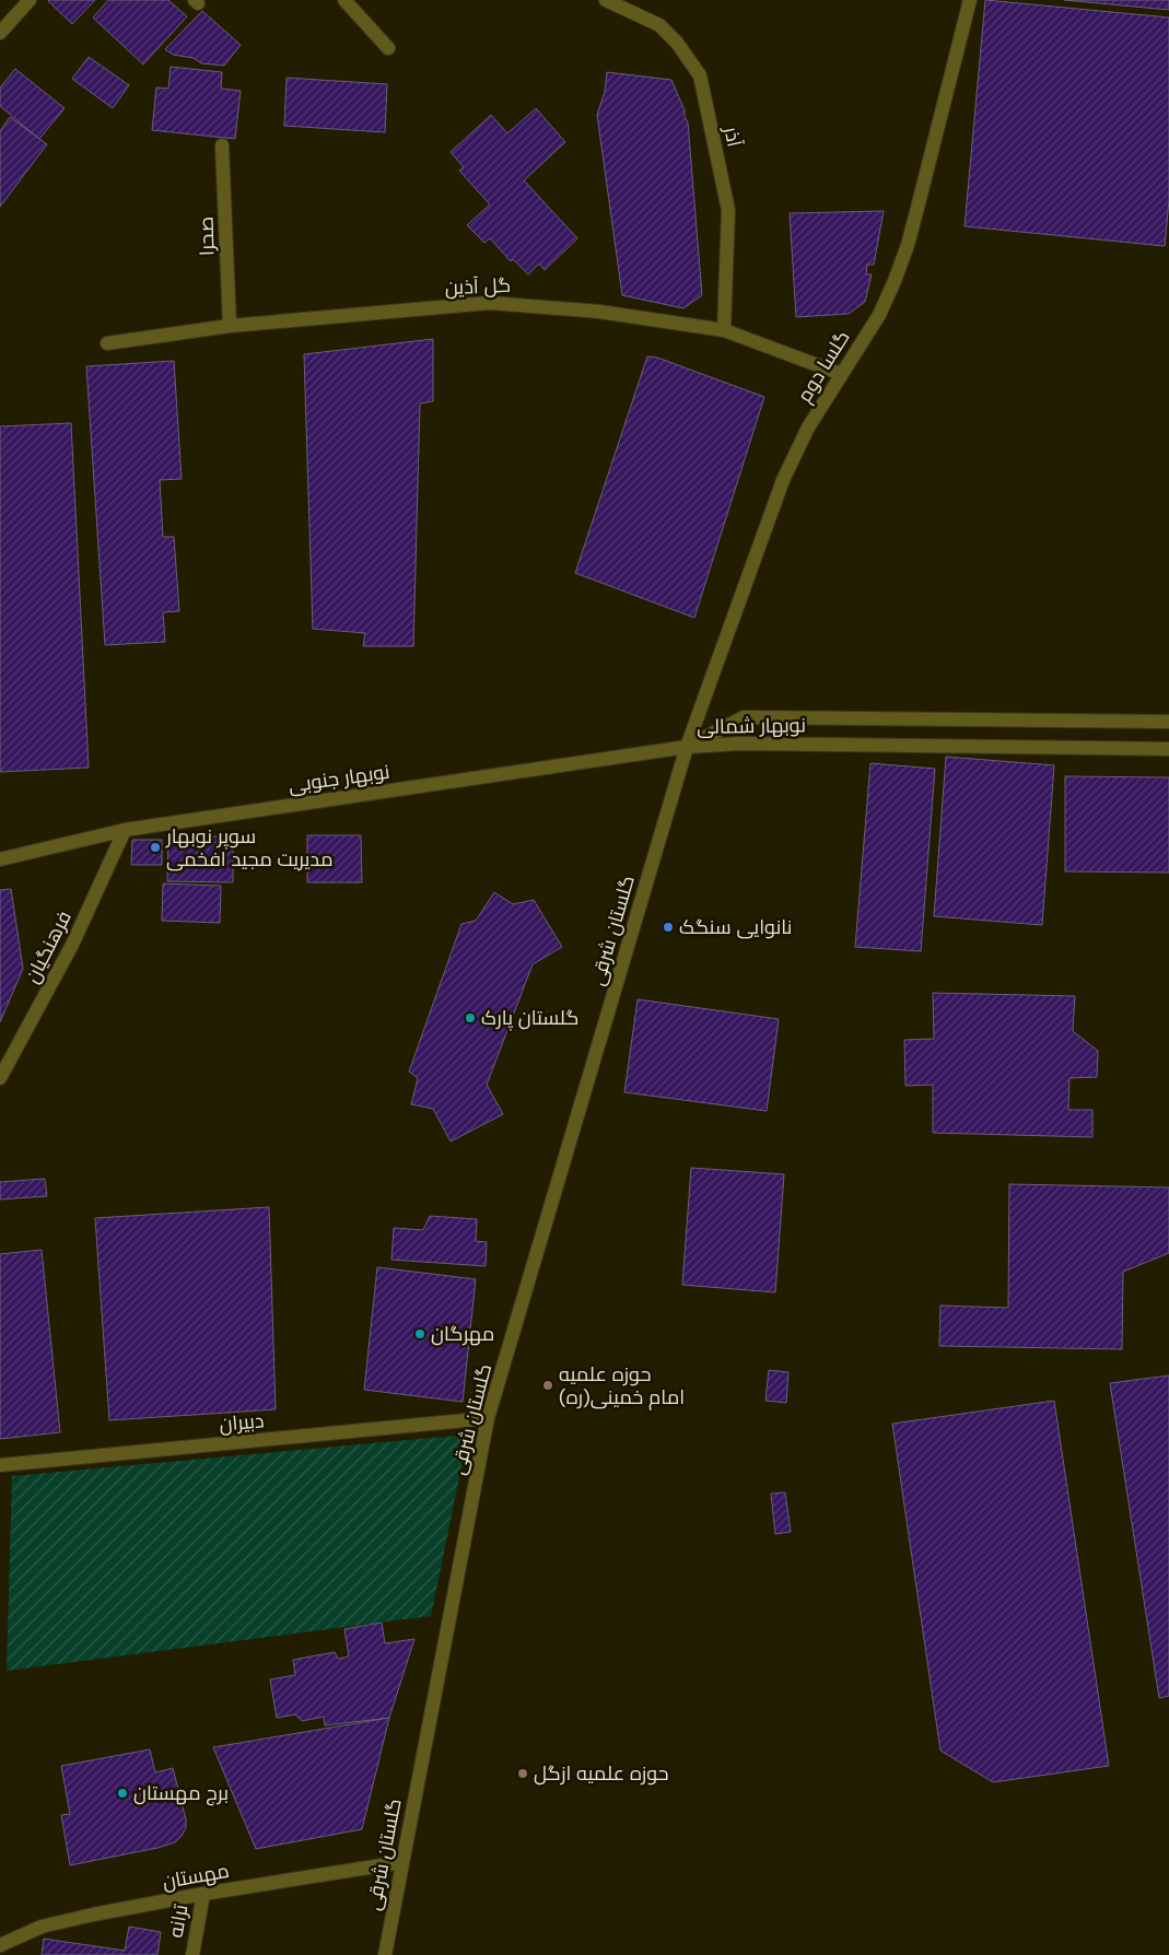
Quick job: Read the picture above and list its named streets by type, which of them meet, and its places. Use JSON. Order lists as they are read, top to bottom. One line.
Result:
{"streets":{"street":["آذر","صحرا","گل آذین","گلسا دوم","نوبهار شمالی","نوبهار جنوبی","گلستان شرقی","فرهنگیان","دبیران","مهستان","ترانه"]},"crossings":[["آذر","گل آذین"],["صحرا","گل آذین"],["گل آذین","گلسا دوم"],["گلسا دوم","نوبهار شمالی"],["گلسا دوم","نوبهار جنوبی"],["گلسا دوم","گلستان شرقی"],["نوبهار شمالی","نوبهار جنوبی"],["نوبهار شمالی","گلستان شرقی"],["نوبهار جنوبی","گلستان شرقی"],["نوبهار جنوبی","فرهنگیان"],["گلستان شرقی","دبیران"],["گلستان شرقی","مهستان"],["مهستان","ترانه"]],"places":["سوپر نوبهار مدیریت مجید افخمی","نانوایی سنگک","گلستان پارک","مهرگان","حوزه علمیه امام خمینی(ره)","حوزه علمیه ازگل","برج مهستان"]}
